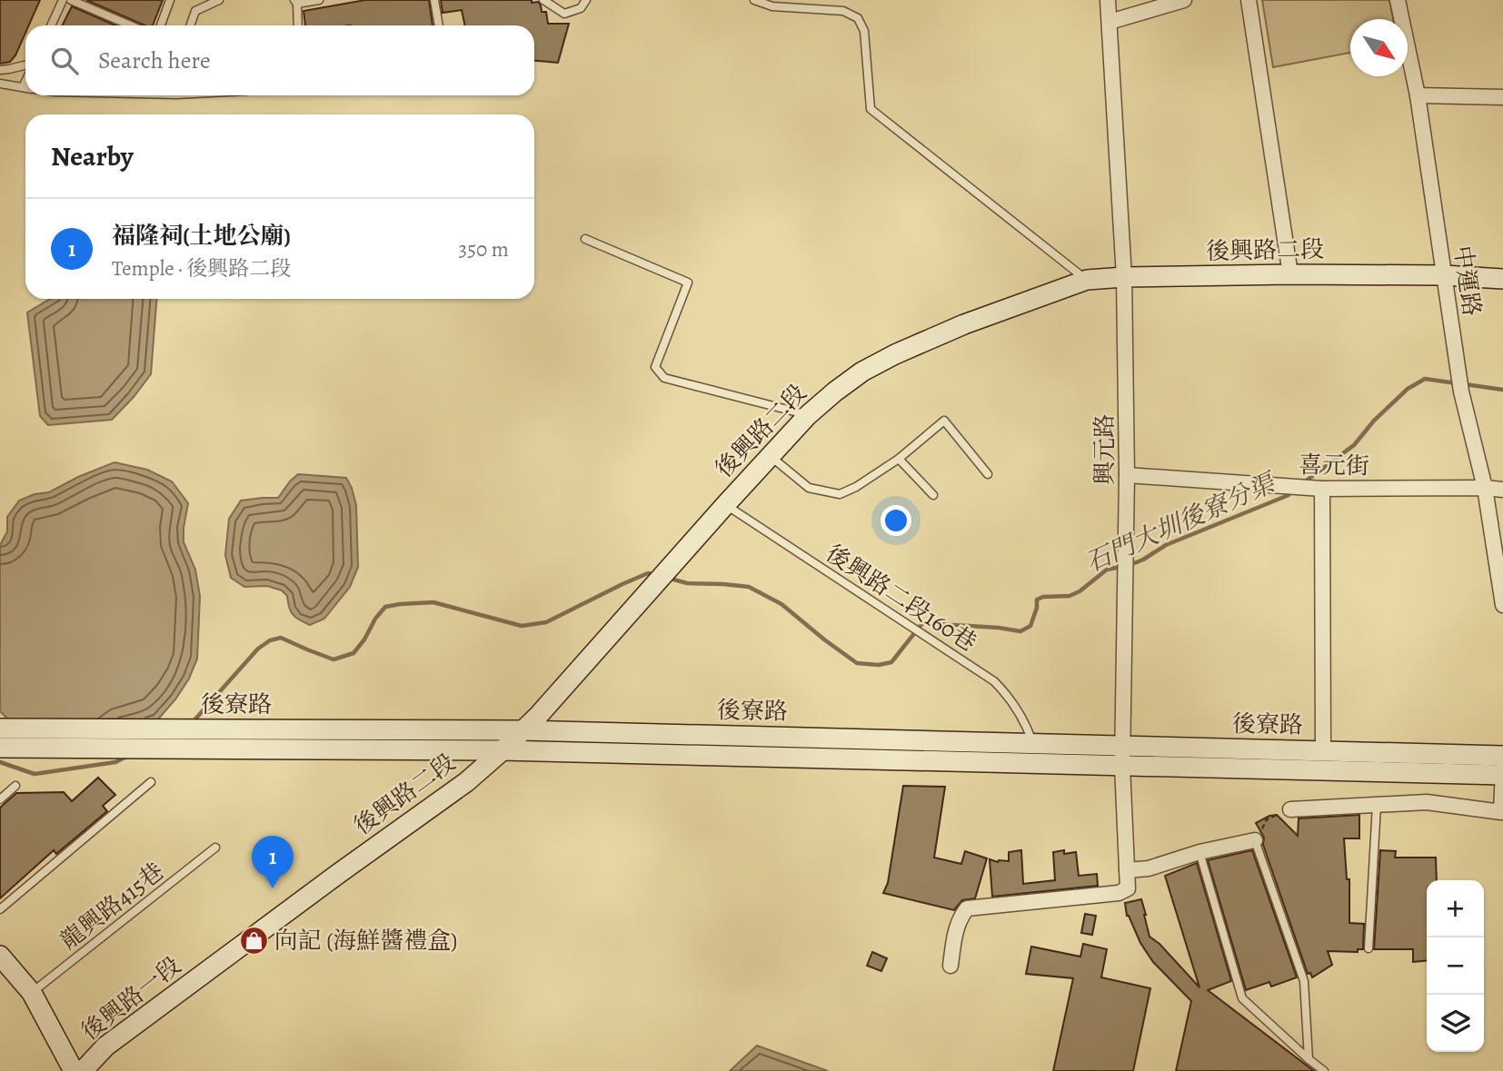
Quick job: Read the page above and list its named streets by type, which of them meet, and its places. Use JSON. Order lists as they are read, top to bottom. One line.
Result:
{"streets":{"street":["後興路二段","中運路","興元路","喜元街","後寮路","後興路一段"],"lane":["後興路二段160巷","龍興路415巷"]},"crossings":[["後興路二段","中運路"],["後興路二段","興元路"],["後興路二段","後興路二段160巷"],["後興路二段","後寮路"],["後興路二段","後興路一段"],["中運路","喜元街"],["興元路","喜元街"],["興元路","後寮路"],["後興路二段160巷","後寮路"]],"water":["石門大圳後寮分渠"],"places":{"shop":["向記 (海鮮醬禮盒)"]},"north":"bottom right","page":{"search":"Search here","heading":"Nearby","list":[{"mark":"1","name":"福隆祠(土地公廟)","note":"Temple · 後興路二段","value":"350 m"}],"pins":"1","map_buttons":["+","−"]}}
